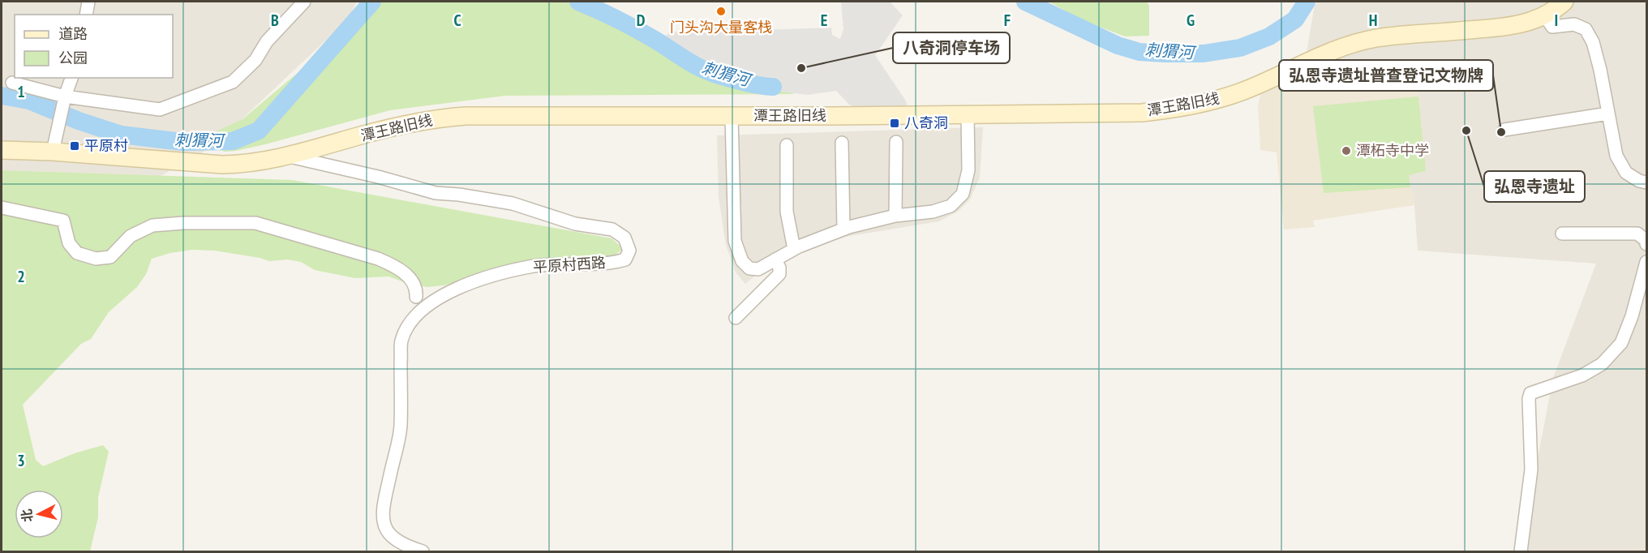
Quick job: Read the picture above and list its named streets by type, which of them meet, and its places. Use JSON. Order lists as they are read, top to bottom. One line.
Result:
{"streets":{"main road":["潭王路旧线"],"street":["平原村西路"]},"crossings":[["潭王路旧线","平原村西路"]],"water":["刺猬河"],"places":{"other":["门头沟大量客栈","八奇洞停车场","弘恩寺遗址","弘恩寺遗址普查登记文物牌","潭柘寺中学"],"transit":["八奇洞","平原村"]},"legend":["道路","公园"],"north":"left","grid":{"columns":["B","C","D","E","F","G","H","I"],"rows":["1","2","3"]}}
